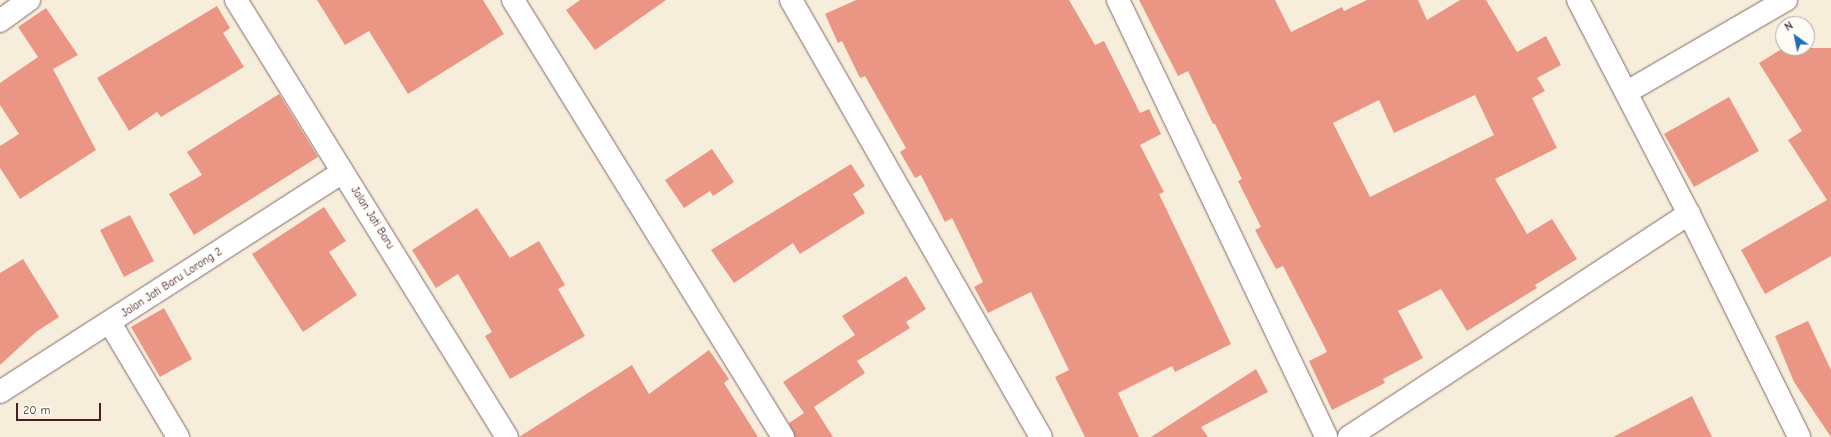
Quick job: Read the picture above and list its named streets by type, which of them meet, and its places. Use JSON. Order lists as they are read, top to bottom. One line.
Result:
{"streets":{"street":["Jalan Jati Baru","Jalan Jati Baru Lorong 2"]},"crossings":[["Jalan Jati Baru","Jalan Jati Baru Lorong 2"]],"scale_bar":"20 m","north":"top left"}
